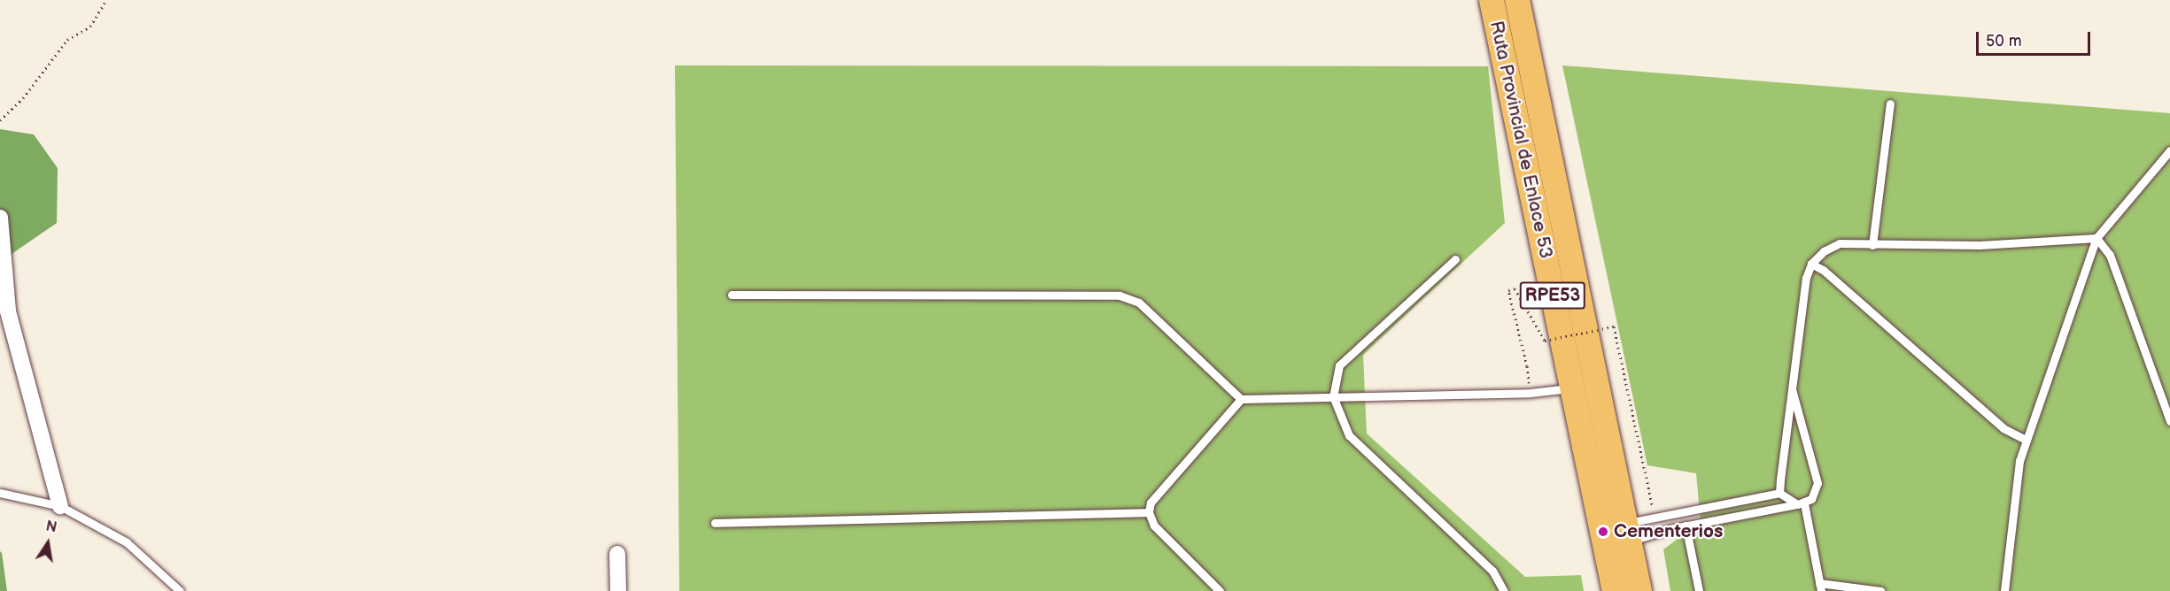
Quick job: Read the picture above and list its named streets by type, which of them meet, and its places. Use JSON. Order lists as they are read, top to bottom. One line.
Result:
{"streets":{"main road":["Ruta Provincial de Enlace 53","RPE53"]},"places":["Cementerios"],"scale_bar":"50 m","north":"top"}
